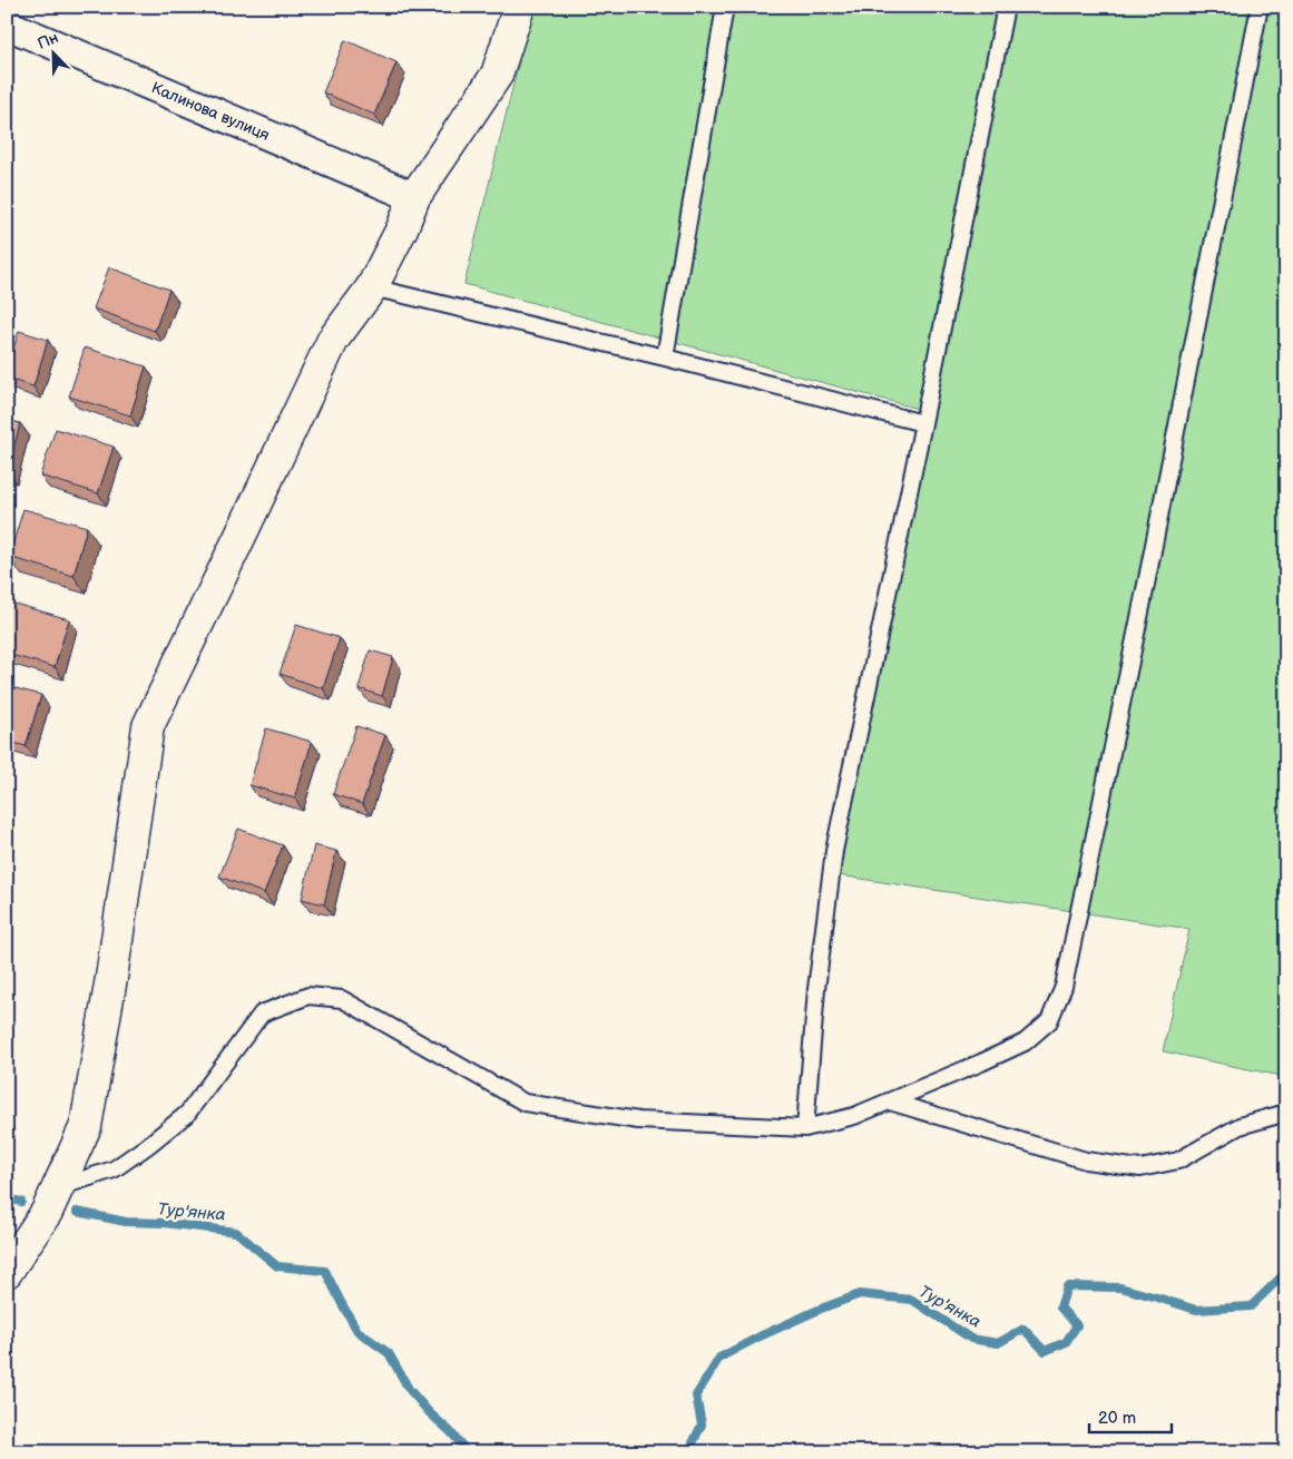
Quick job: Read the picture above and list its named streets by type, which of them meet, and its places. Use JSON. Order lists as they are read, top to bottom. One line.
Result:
{"streets":{"street":["Калинова вулиця"]},"water":["Тур'янка"],"scale_bar":"20 m","north":"top left"}
